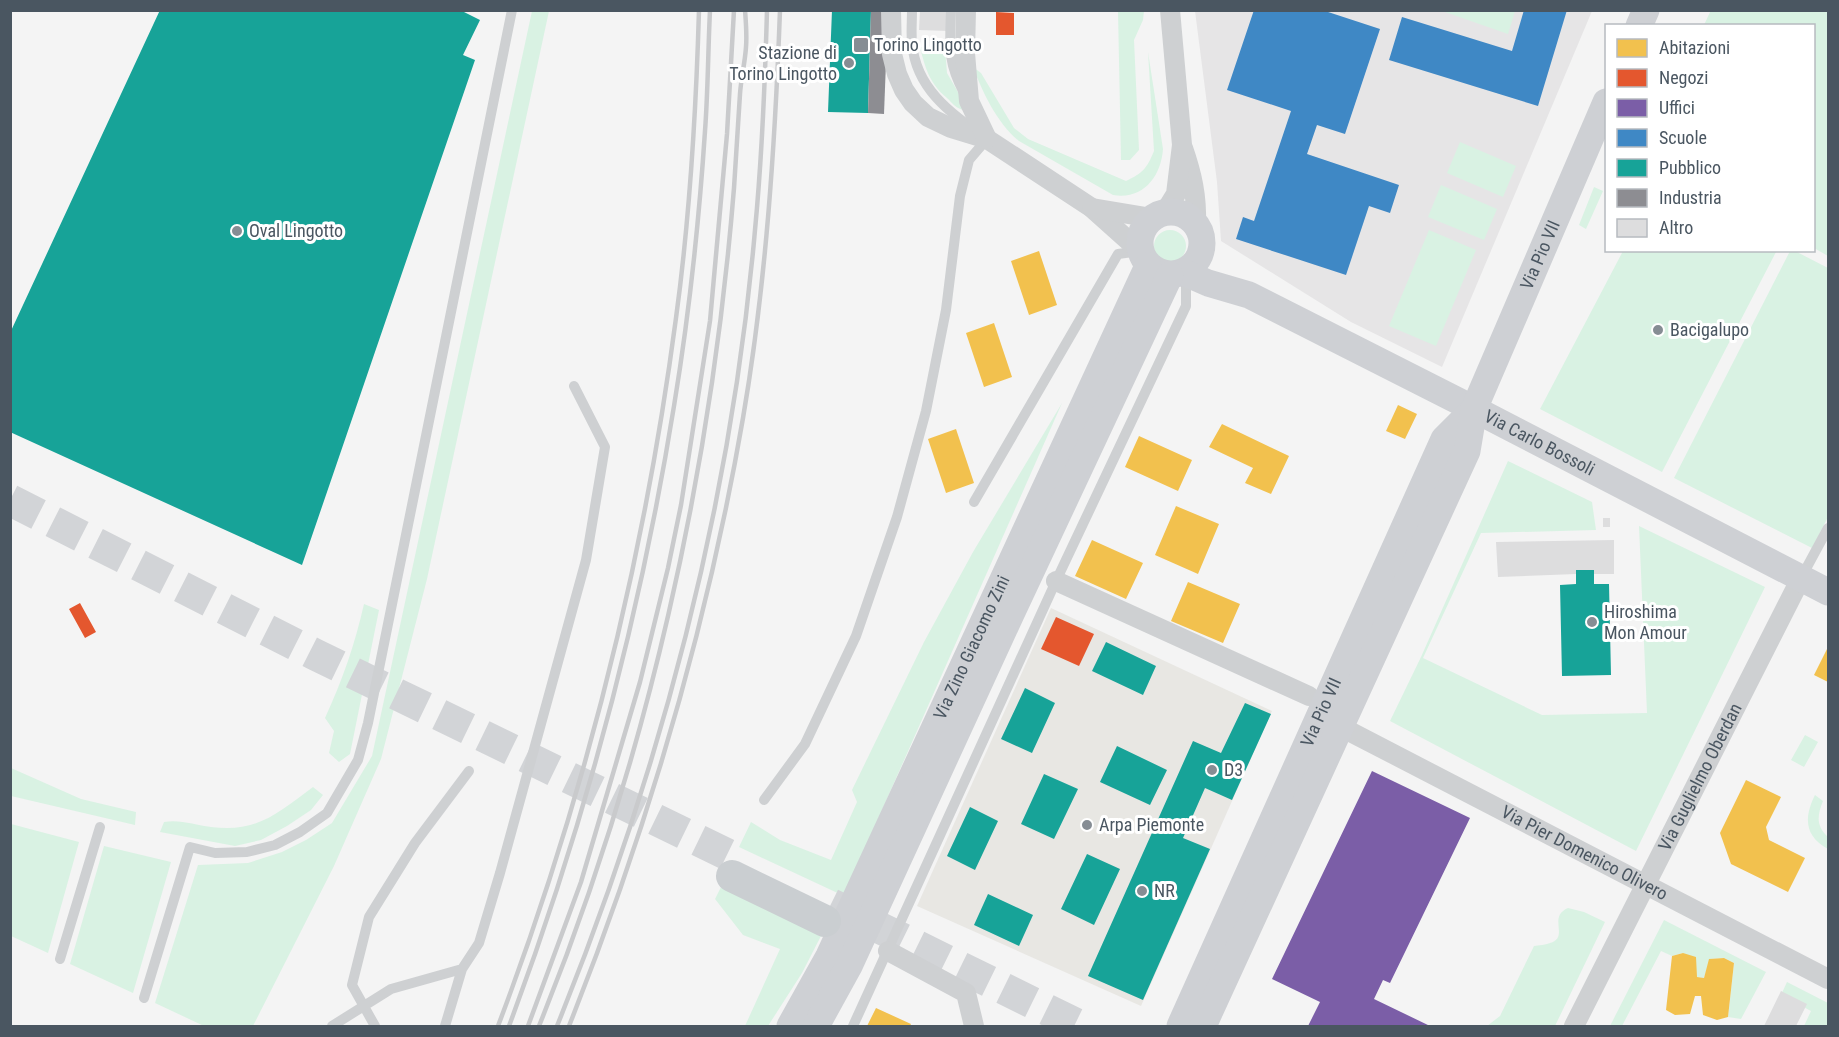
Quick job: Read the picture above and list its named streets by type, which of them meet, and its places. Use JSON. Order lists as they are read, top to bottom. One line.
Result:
{"streets":{"street":["Via Pio VII","Via Carlo Bossoli","Via Zino Giacomo Zini","Via Guglielmo Oberdan","Via Pier Domenico Olivero"]},"crossings":[["Via Pio VII","Via Carlo Bossoli"],["Via Pio VII","Via Pier Domenico Olivero"],["Via Carlo Bossoli","Via Zino Giacomo Zini"],["Via Carlo Bossoli","Via Guglielmo Oberdan"],["Via Guglielmo Oberdan","Via Pier Domenico Olivero"]],"places":{"transit":["Torino Lingotto"],"other":["Stazione di Torino Lingotto","Oval Lingotto","Bacigalupo","Hiroshima Mon Amour","D3","Arpa Piemonte","NR"]},"legend":["Abitazioni","Negozi","Uffici","Scuole","Pubblico","Industria","Altro"]}
